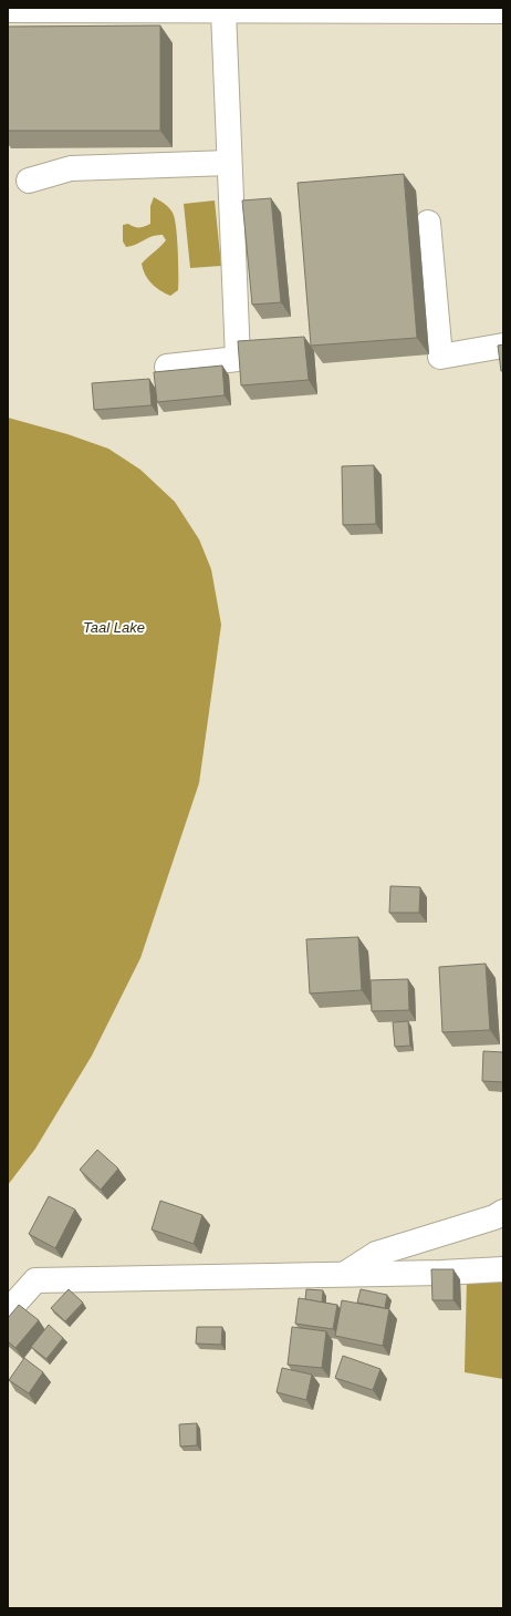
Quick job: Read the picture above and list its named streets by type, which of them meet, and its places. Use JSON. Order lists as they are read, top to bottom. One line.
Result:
{"water":["Taal Lake"]}
